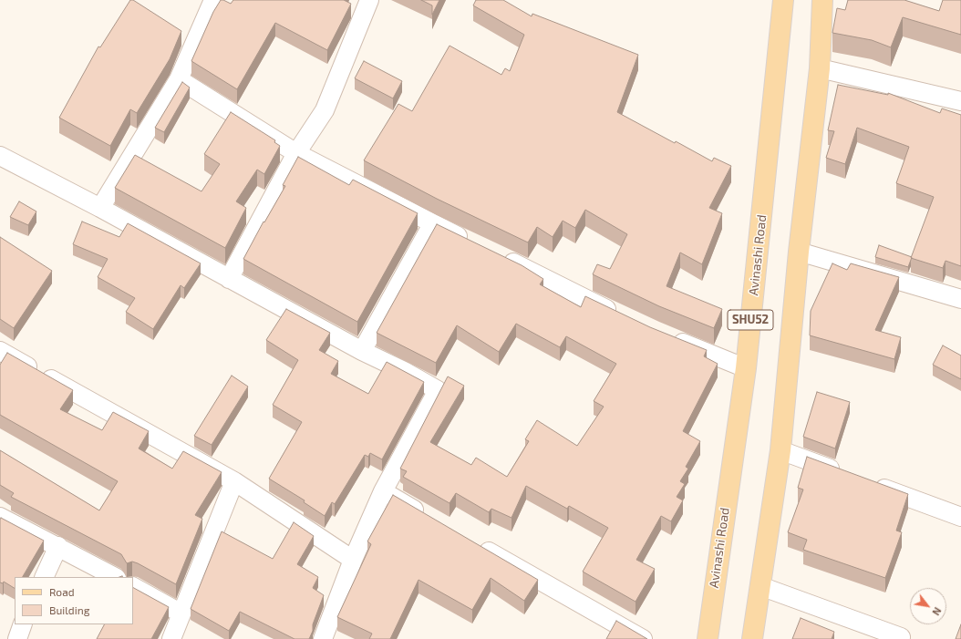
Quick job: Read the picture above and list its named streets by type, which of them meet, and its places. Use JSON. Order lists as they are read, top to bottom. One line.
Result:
{"streets":{"main road":["Avinashi Road","SHU52"]},"legend":["Road","Building"],"north":"bottom right"}
